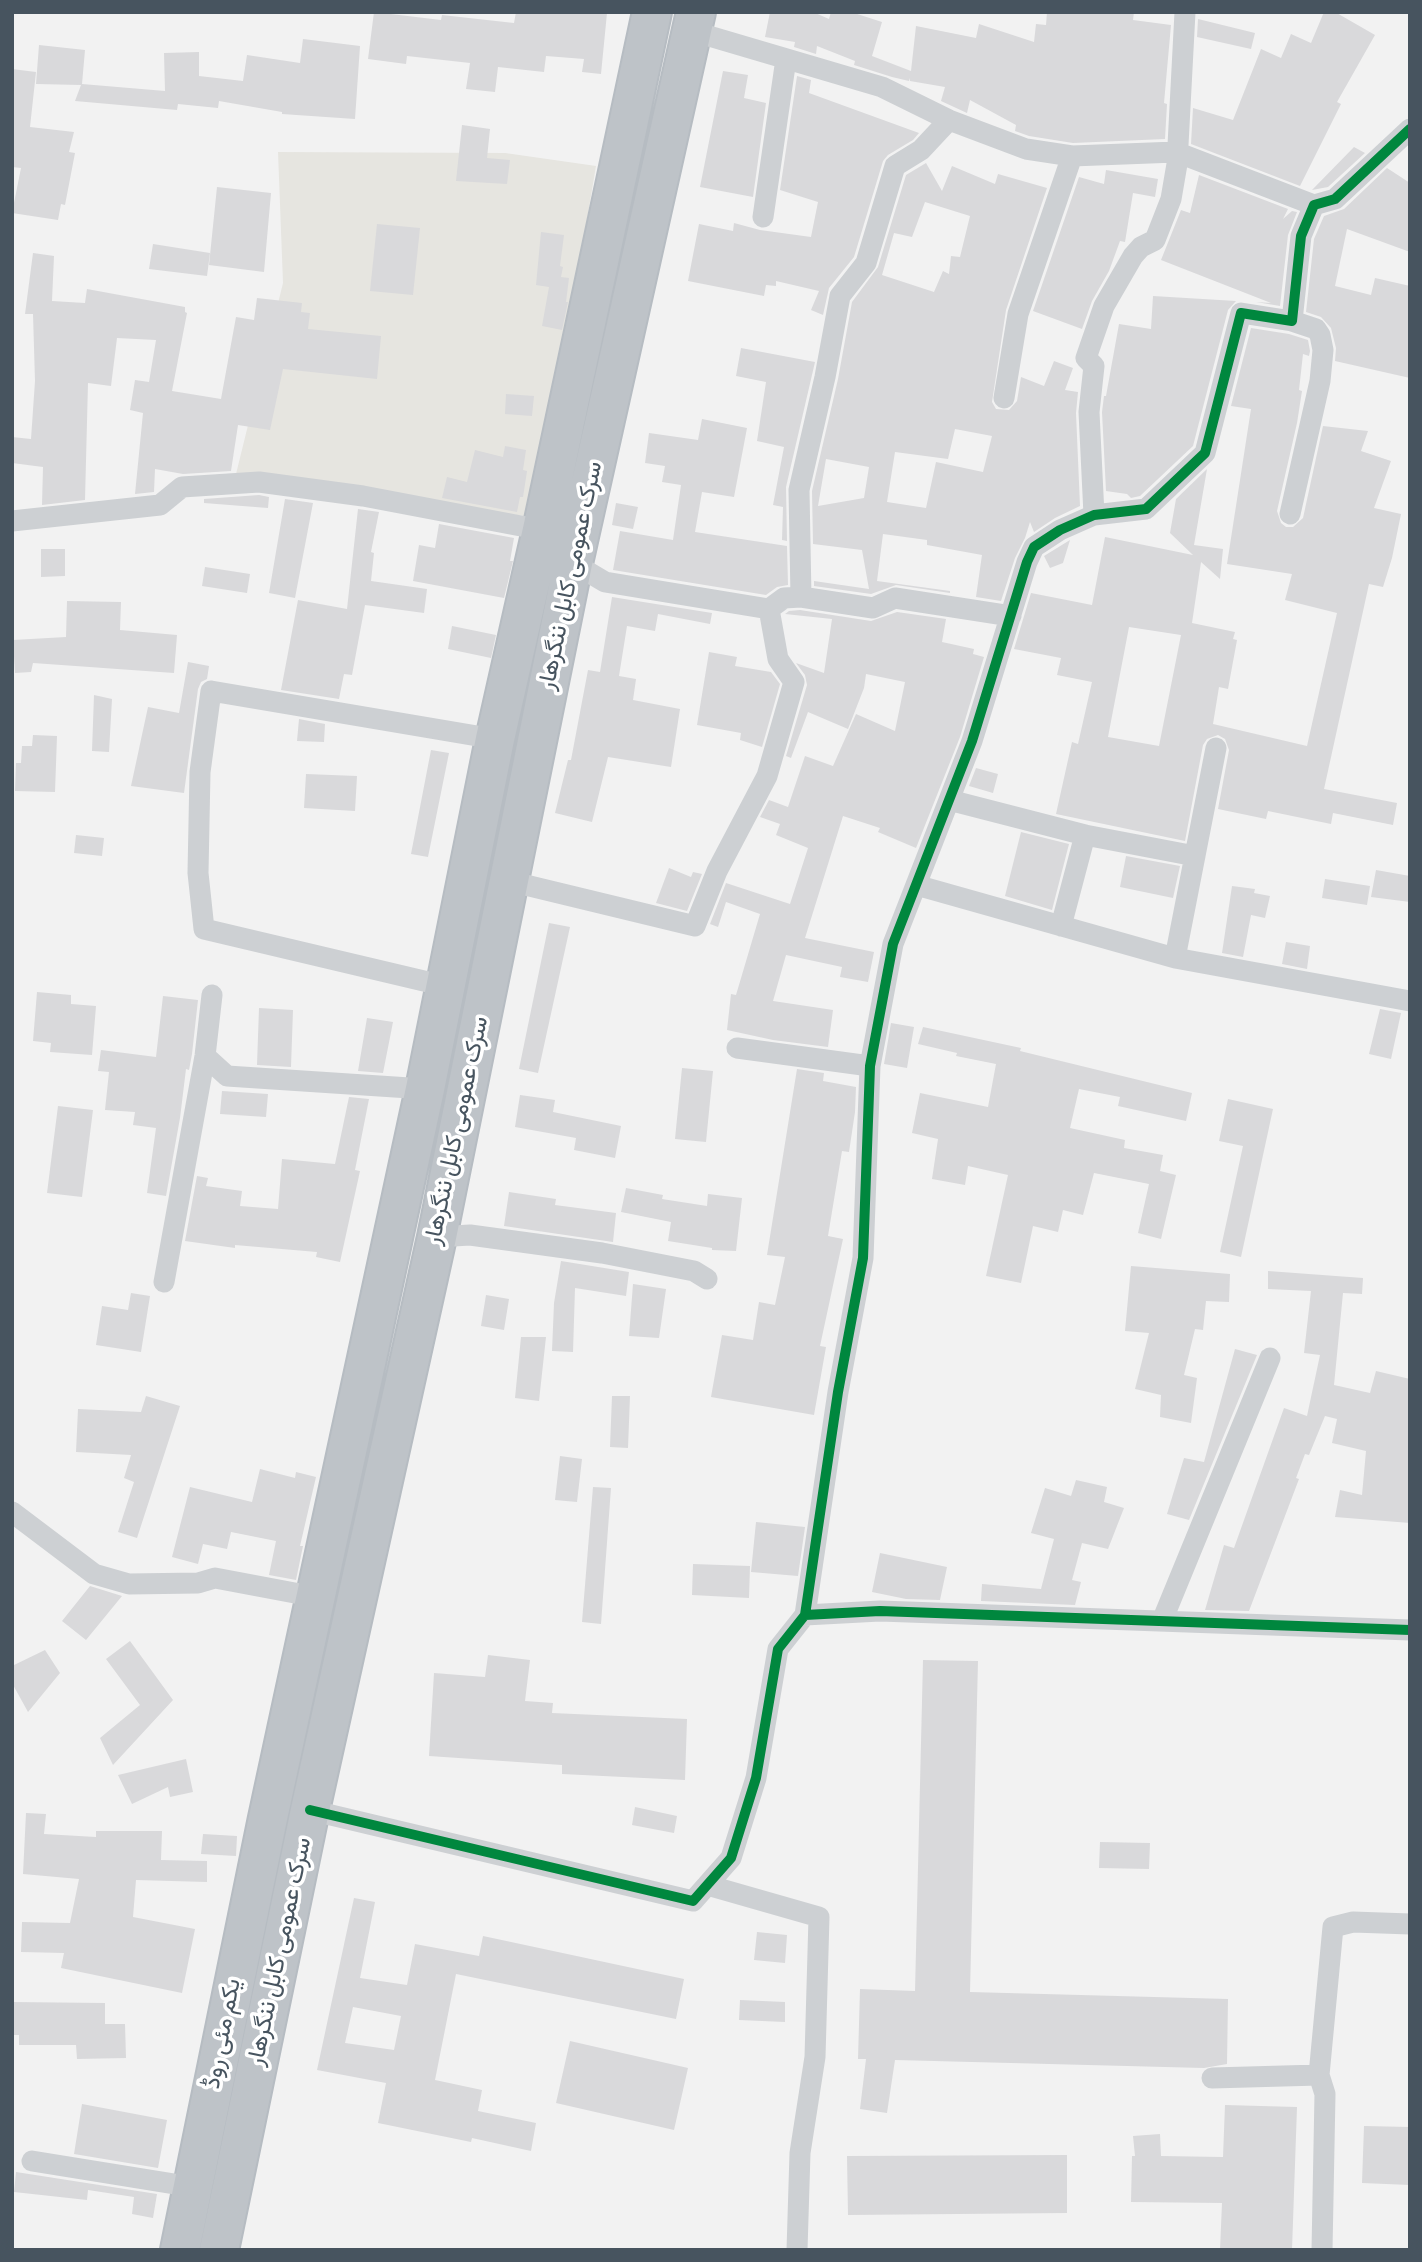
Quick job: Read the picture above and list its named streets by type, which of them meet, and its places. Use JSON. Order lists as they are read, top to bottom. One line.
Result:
{"streets":{"highway":["سرک عمومی کابل ننگرهار","یکم مئی روڈ"]},"crossings":[["سرک عمومی کابل ننگرهار","یکم مئی روڈ"]]}
